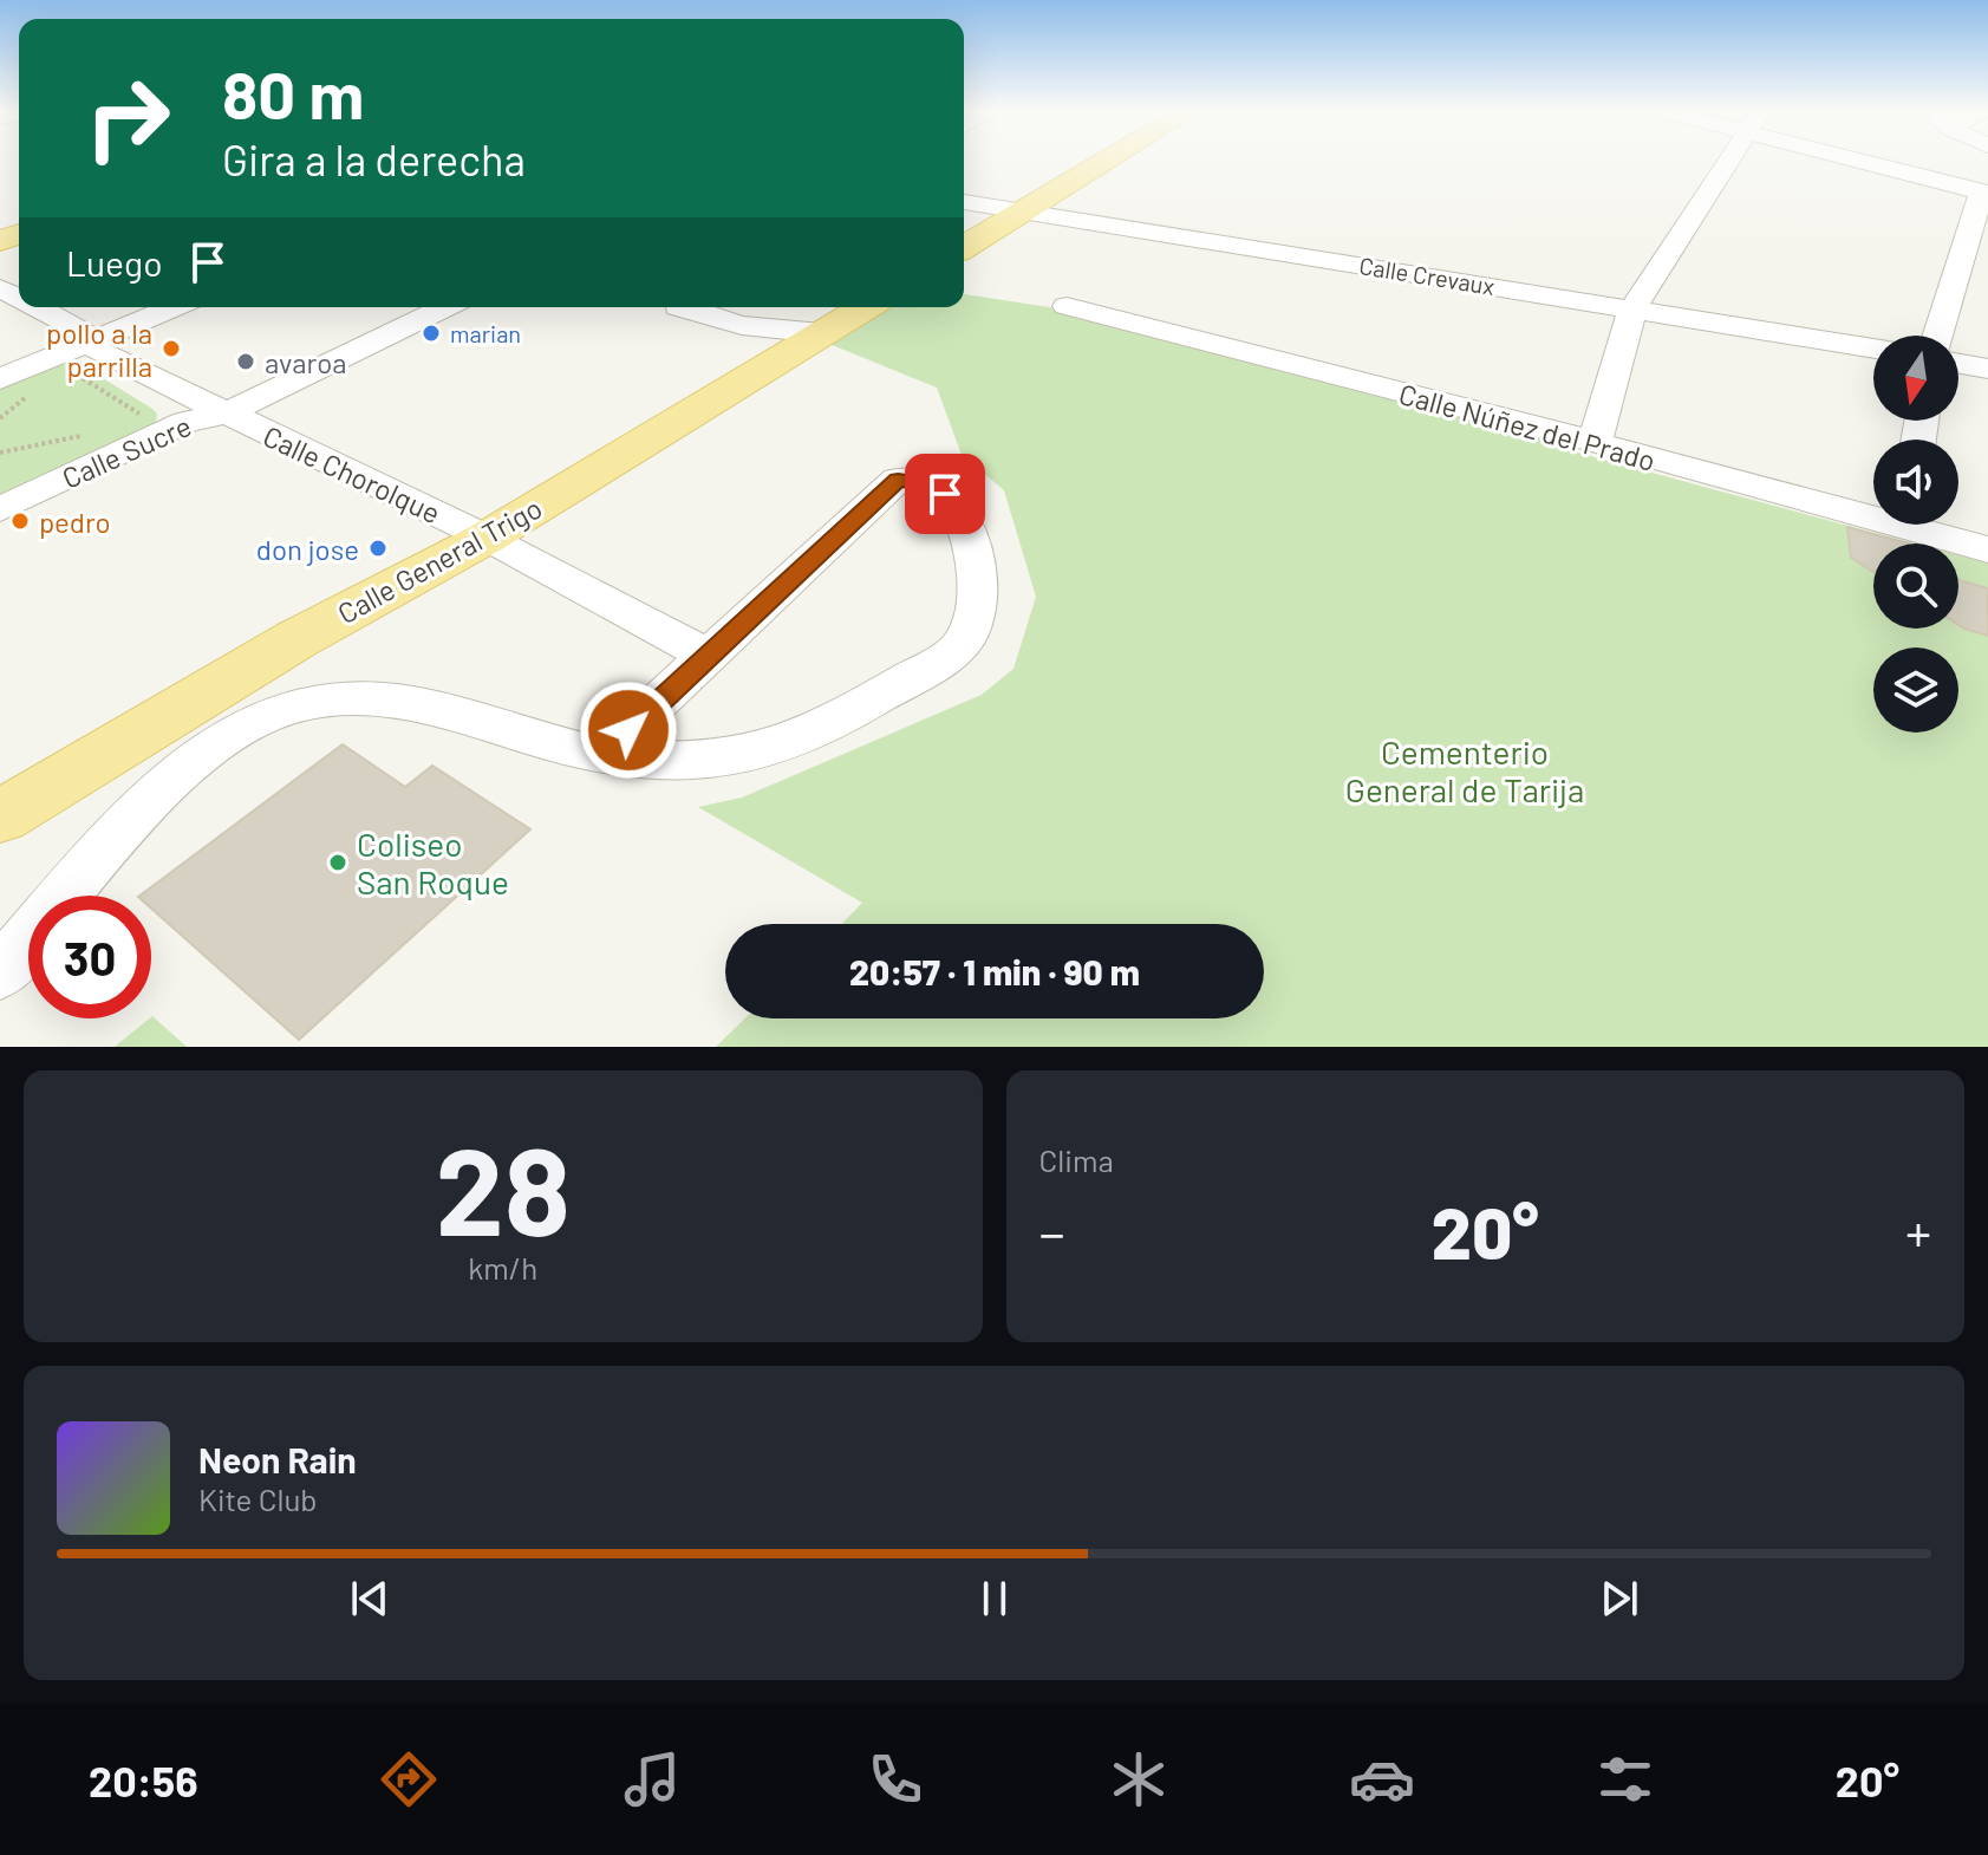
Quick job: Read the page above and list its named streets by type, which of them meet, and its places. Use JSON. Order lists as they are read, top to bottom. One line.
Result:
{"streets":{"main road":["Calle General Trigo"],"street":["Calle Crevaux","Calle Núñez del Prado","Calle Sucre","Calle Chorolque"]},"crossings":[["Calle Sucre","Calle Chorolque"],["Calle Chorolque","Calle General Trigo"]],"parks":["Cementerio General de Tarija"],"places":["marian","pollo a la parrilla","avaroa","pedro","don jose","Coliseo San Roque"],"north":"bottom","page":{"turn":["80 m","Gira a la derecha"],"then":"Luego","limit":"30","trip":"20:57 · 1 min · 90 m","tile":[["28","km/h"],"Clima"],"heat":["−","20°","+"],"song":["Neon Rain","Kite Club"],"tabs":["20:56","20°"]}}
